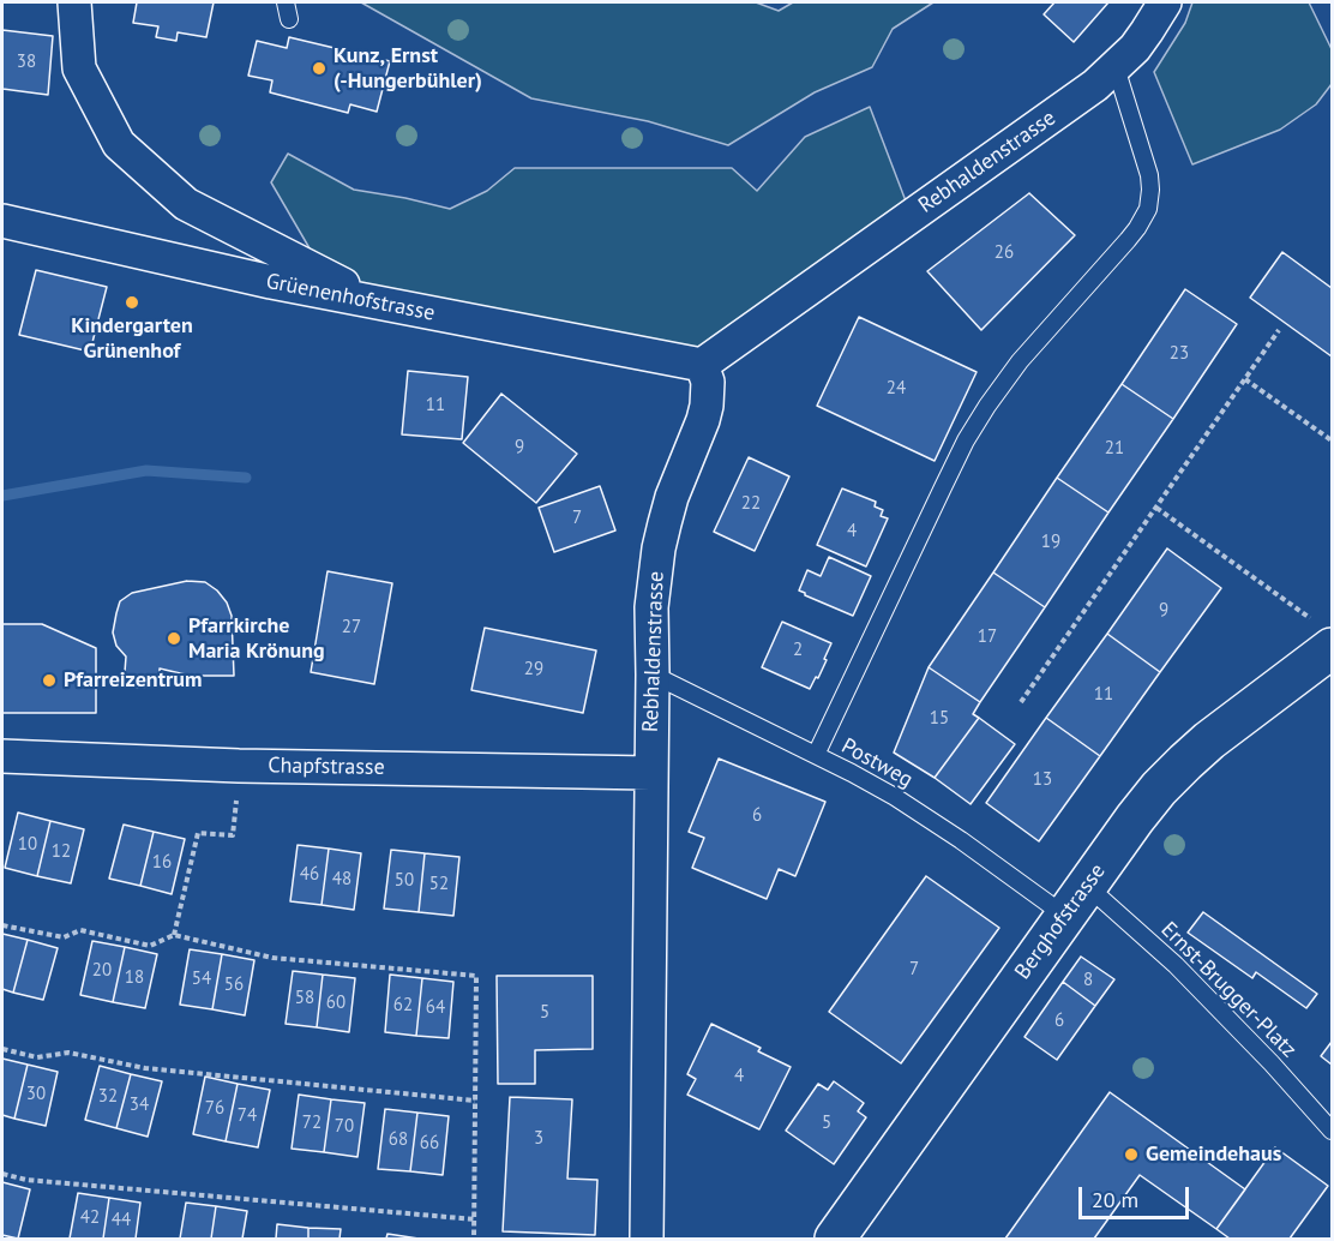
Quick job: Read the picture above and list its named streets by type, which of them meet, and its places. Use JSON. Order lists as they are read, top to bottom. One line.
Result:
{"streets":{"street":["Rebhaldenstrasse","Grüenenhofstrasse","Chapfstrasse","Berghofstrasse"],"lane":["Postweg","Ernst-Brugger-Platz"]},"crossings":[["Rebhaldenstrasse","Grüenenhofstrasse"],["Rebhaldenstrasse","Postweg"],["Rebhaldenstrasse","Chapfstrasse"],["Postweg","Berghofstrasse"],["Postweg","Ernst-Brugger-Platz"],["Berghofstrasse","Ernst-Brugger-Platz"]],"places":["Kunz, Ernst (-Hungerbühler)","Kindergarten Grünenhof","Pfarrkirche Maria Krönung","Pfarreizentrum","Gemeindehaus"],"house_numbers":["38","26","23","24","11","9","21","22","7","4","19","9","27","17","2","29","11","15","13","6","10","12","16","46","48","50","52","7","20","18","54","8","56","58","60","62","64","5","6","4","30","32","34","76","74","72","5","70","3","68","66","42","44"],"scale_bar":"20 m"}
